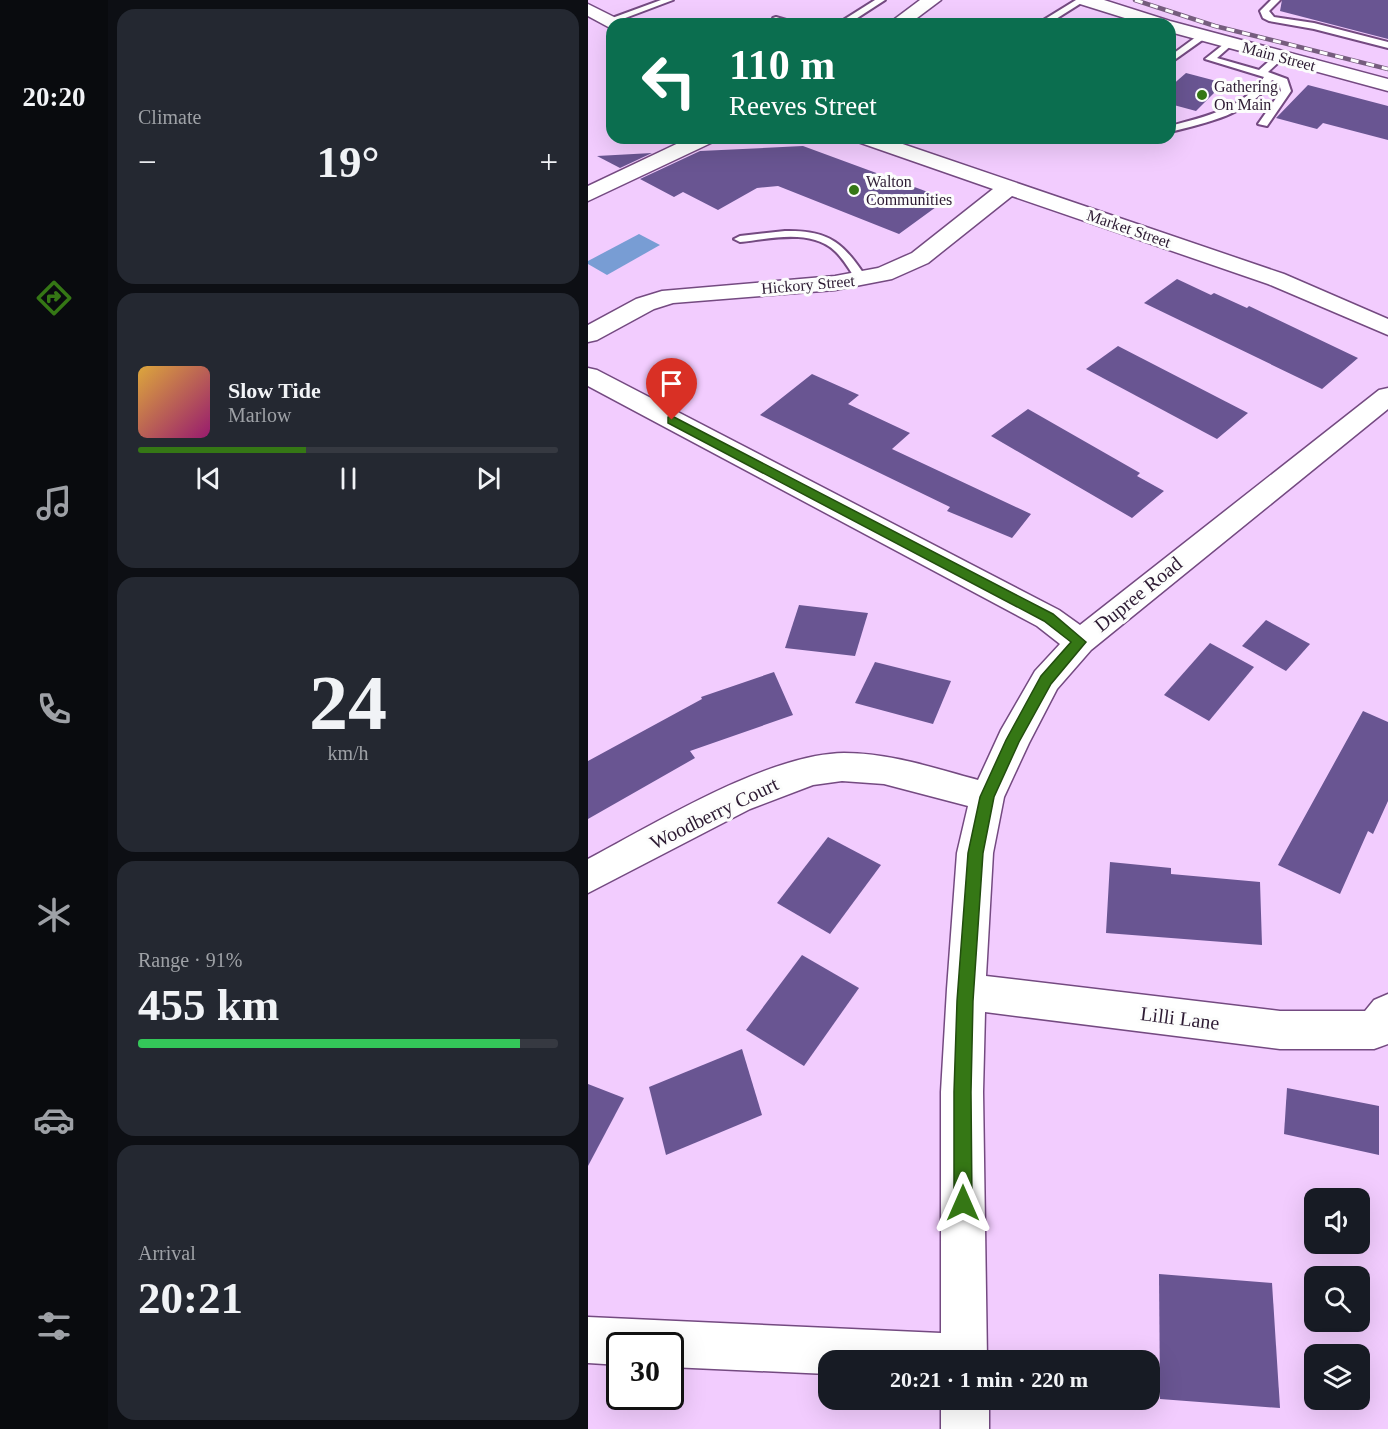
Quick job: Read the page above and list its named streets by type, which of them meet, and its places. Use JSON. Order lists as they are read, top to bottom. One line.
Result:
{"streets":{"street":["Main Street","Market Street","Hickory Street","Dupree Road","Woodberry Court","Lilli Lane"]},"crossings":[["Market Street","Hickory Street"],["Dupree Road","Woodberry Court"],["Dupree Road","Lilli Lane"]],"places":["Gathering On Main","Walton Communities"],"page":{"tabs":"20:20","tile":["Climate",["24","km/h"],["Range · 91%","455 km"],["Arrival","20:21"]],"turn":["110 m","Reeves Street"],"heat":["−","19°","+"],"song":["Slow Tide","Marlow"],"limit":"30","trip":"20:21 · 1 min · 220 m"}}
